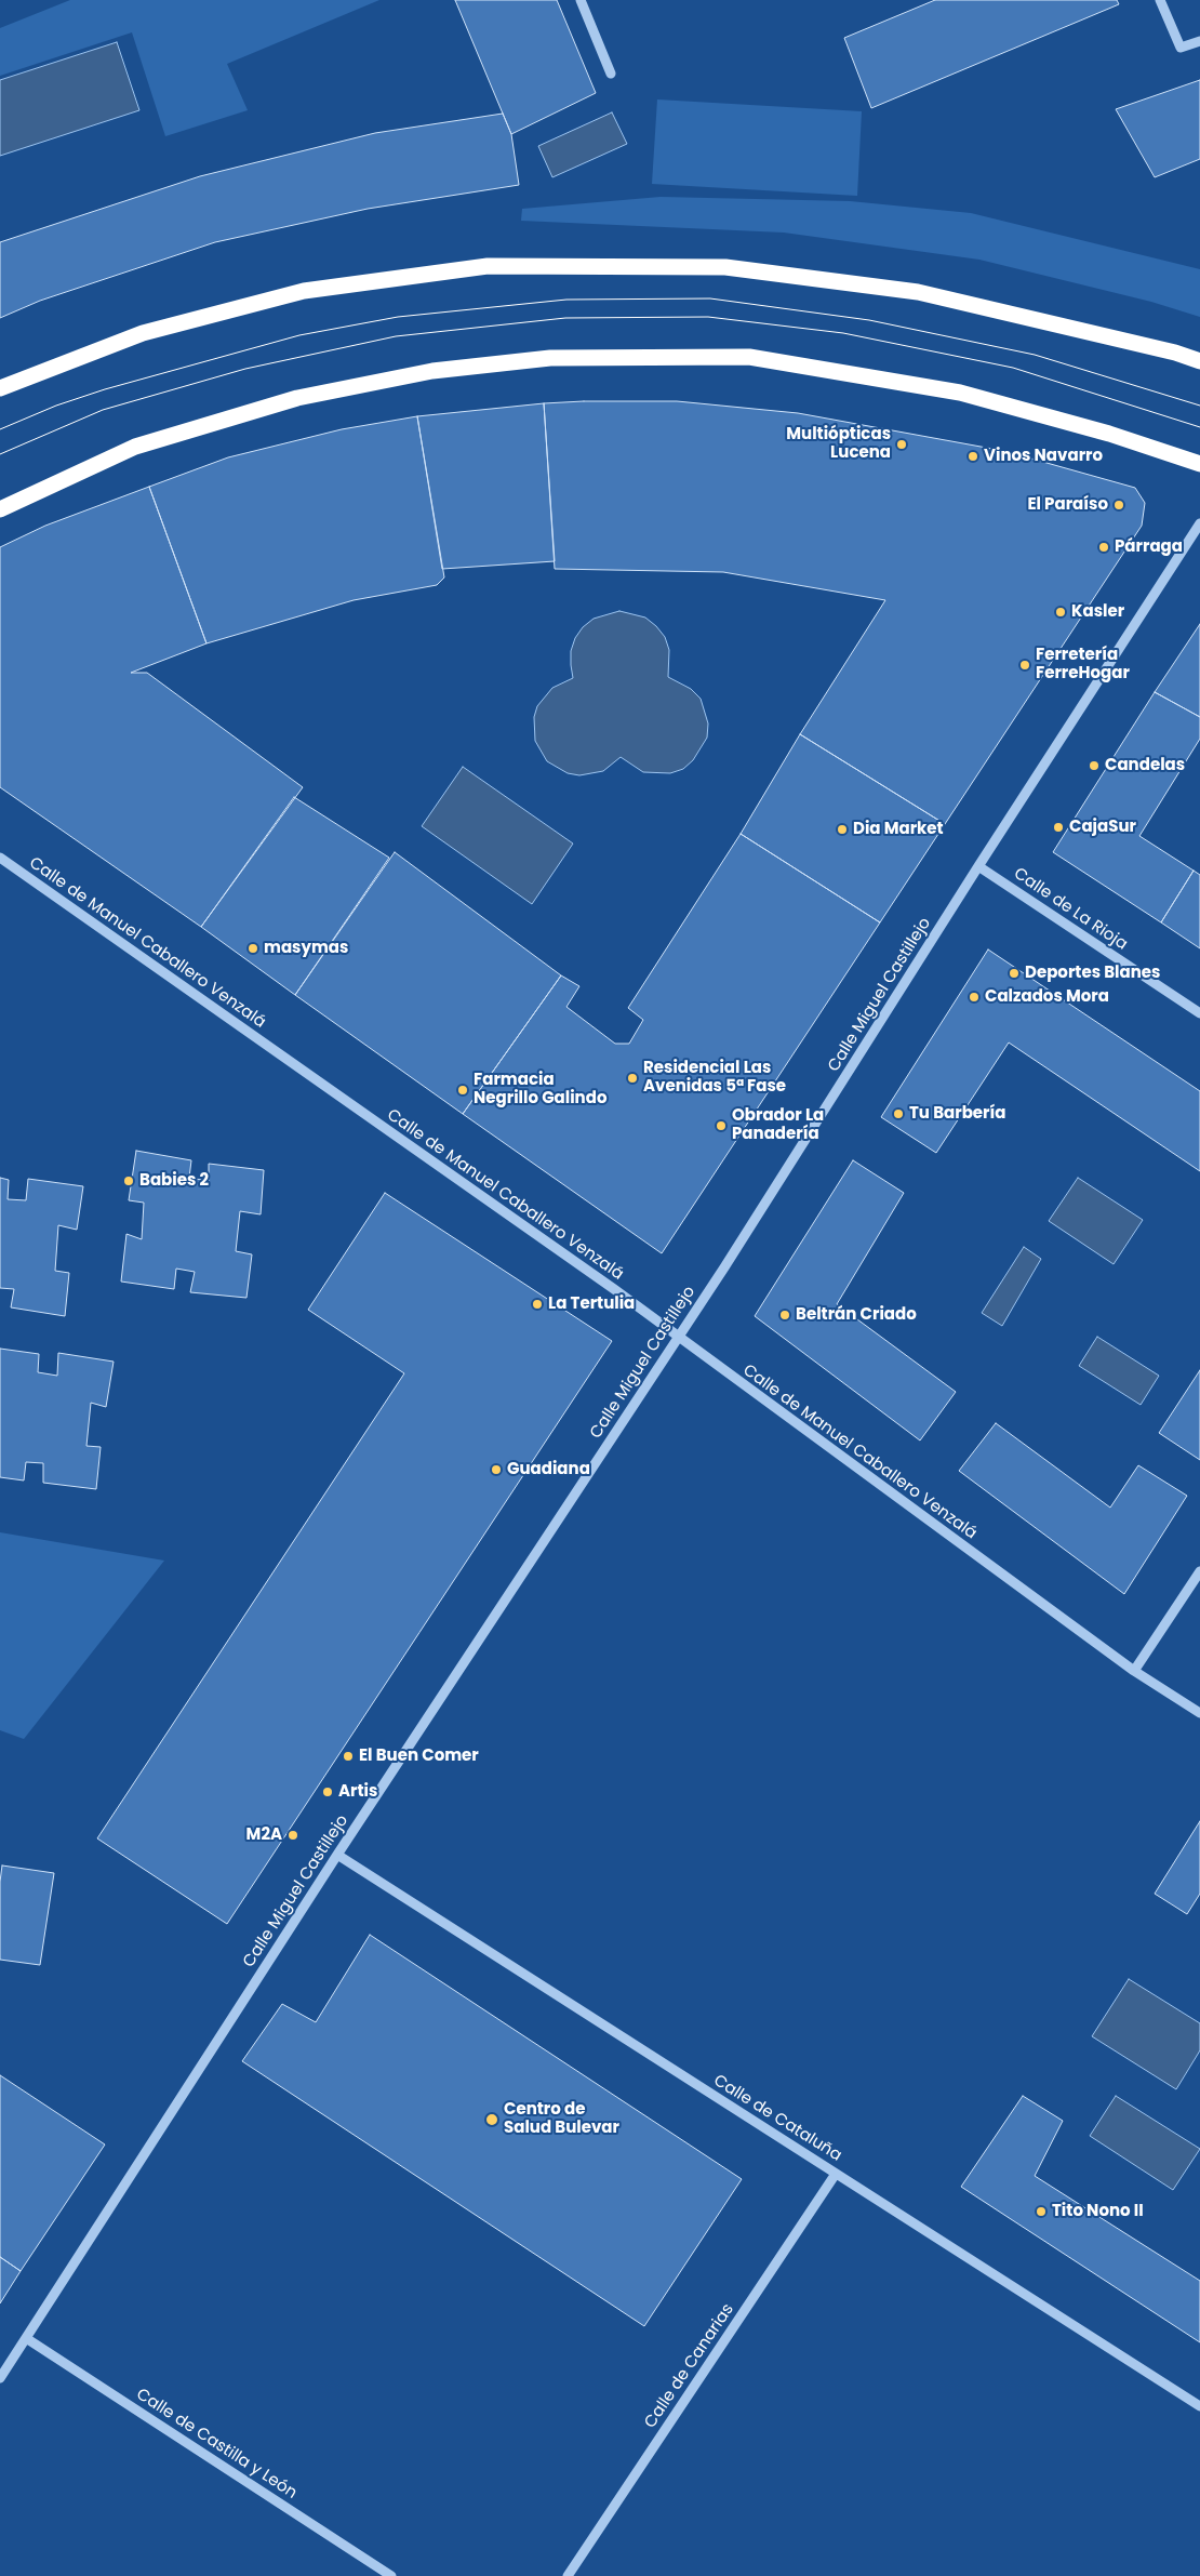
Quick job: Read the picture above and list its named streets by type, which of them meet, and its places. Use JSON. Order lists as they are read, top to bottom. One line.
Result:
{"streets":{"street":["Calle de La Rioja","Calle de Manuel Caballero Venzalá","Calle Miguel Castillejo","Calle de Cataluña","Calle de Canarias","Calle de Castilla y León"]},"crossings":[["Calle de La Rioja","Calle Miguel Castillejo"],["Calle de Manuel Caballero Venzalá","Calle Miguel Castillejo"],["Calle Miguel Castillejo","Calle de Cataluña"],["Calle Miguel Castillejo","Calle de Castilla y León"],["Calle de Cataluña","Calle de Canarias"]],"places":["Multiópticas Lucena","Vinos Navarro","El Paraíso","Párraga","Kasler","Ferretería FerreHogar","Candelas","CajaSur","Dia Market","masymas","Deportes Blanes","Calzados Mora","Residencial Las Avenidas 5ª Fase","Farmacia Negrillo Galindo","Tu Barbería","Obrador La Panadería","Babies 2","La Tertulia","Beltrán Criado","Guadiana","El Buen Comer","Artis","M2A","Centro de Salud Bulevar","Tito Nono II"]}
